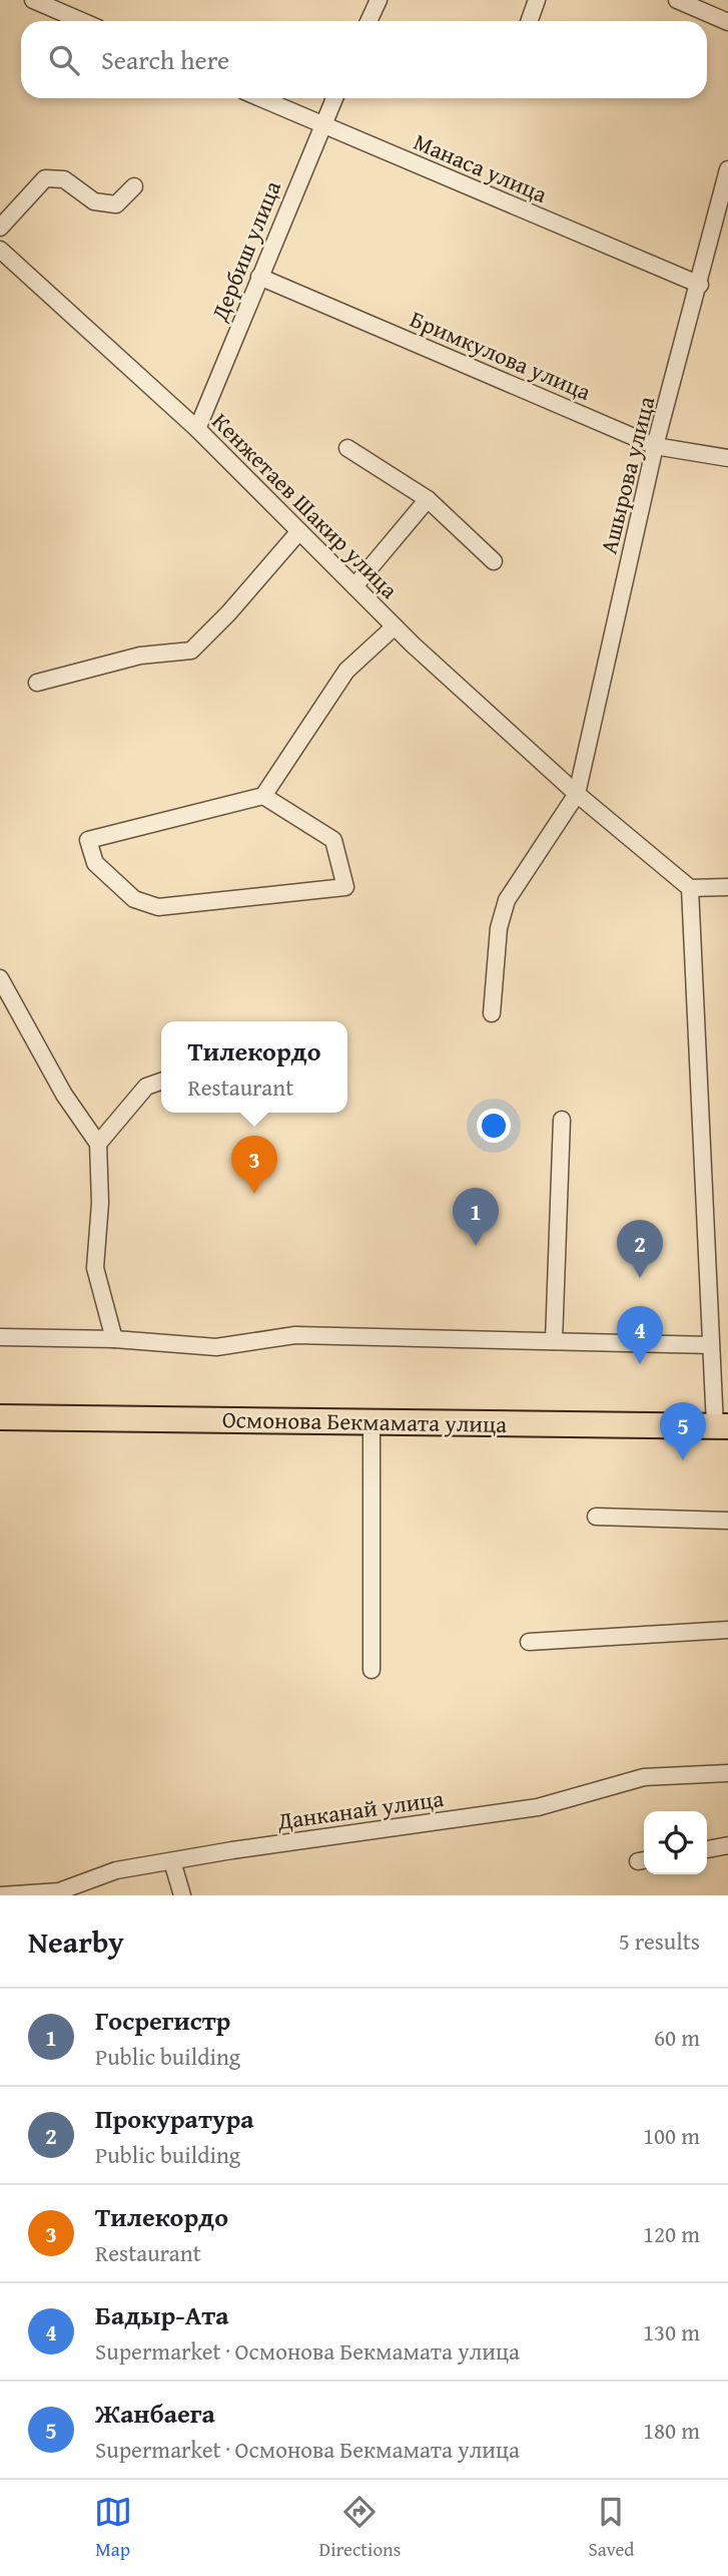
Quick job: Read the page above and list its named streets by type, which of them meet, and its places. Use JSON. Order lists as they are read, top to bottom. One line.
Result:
{"streets":{"highway":["Осмонова Бекмамата улица"],"street":["Манаса улица","Дербиш улица","Бримкулова улица","Ашырова улица","Кенжетаев Шакир улица","Данканай улица"]},"crossings":[["Манаса улица","Дербиш улица"],["Манаса улица","Ашырова улица"],["Дербиш улица","Бримкулова улица"],["Дербиш улица","Кенжетаев Шакир улица"],["Бримкулова улица","Ашырова улица"],["Ашырова улица","Кенжетаев Шакир улица"]],"page":{"search":"Search here","popup":["Тилекордо","Restaurant"],"pins":["3","1","2","4","5"],"heading":["Nearby","5 results"],"list":[{"mark":"1","name":"Госрегистр","note":"Public building","value":"60 m"},{"mark":"2","name":"Прокуратура","note":"Public building","value":"100 m"},{"mark":"3","name":"Тилекордо","note":"Restaurant","value":"120 m"},{"mark":"4","name":"Бадыр-Ата","note":"Supermarket · Осмонова Бекмамата улица","value":"130 m"},{"mark":"5","name":"Жанбаега","note":"Supermarket · Осмонова Бекмамата улица","value":"180 m"}],"nav":["Map","Directions","Saved"]}}
